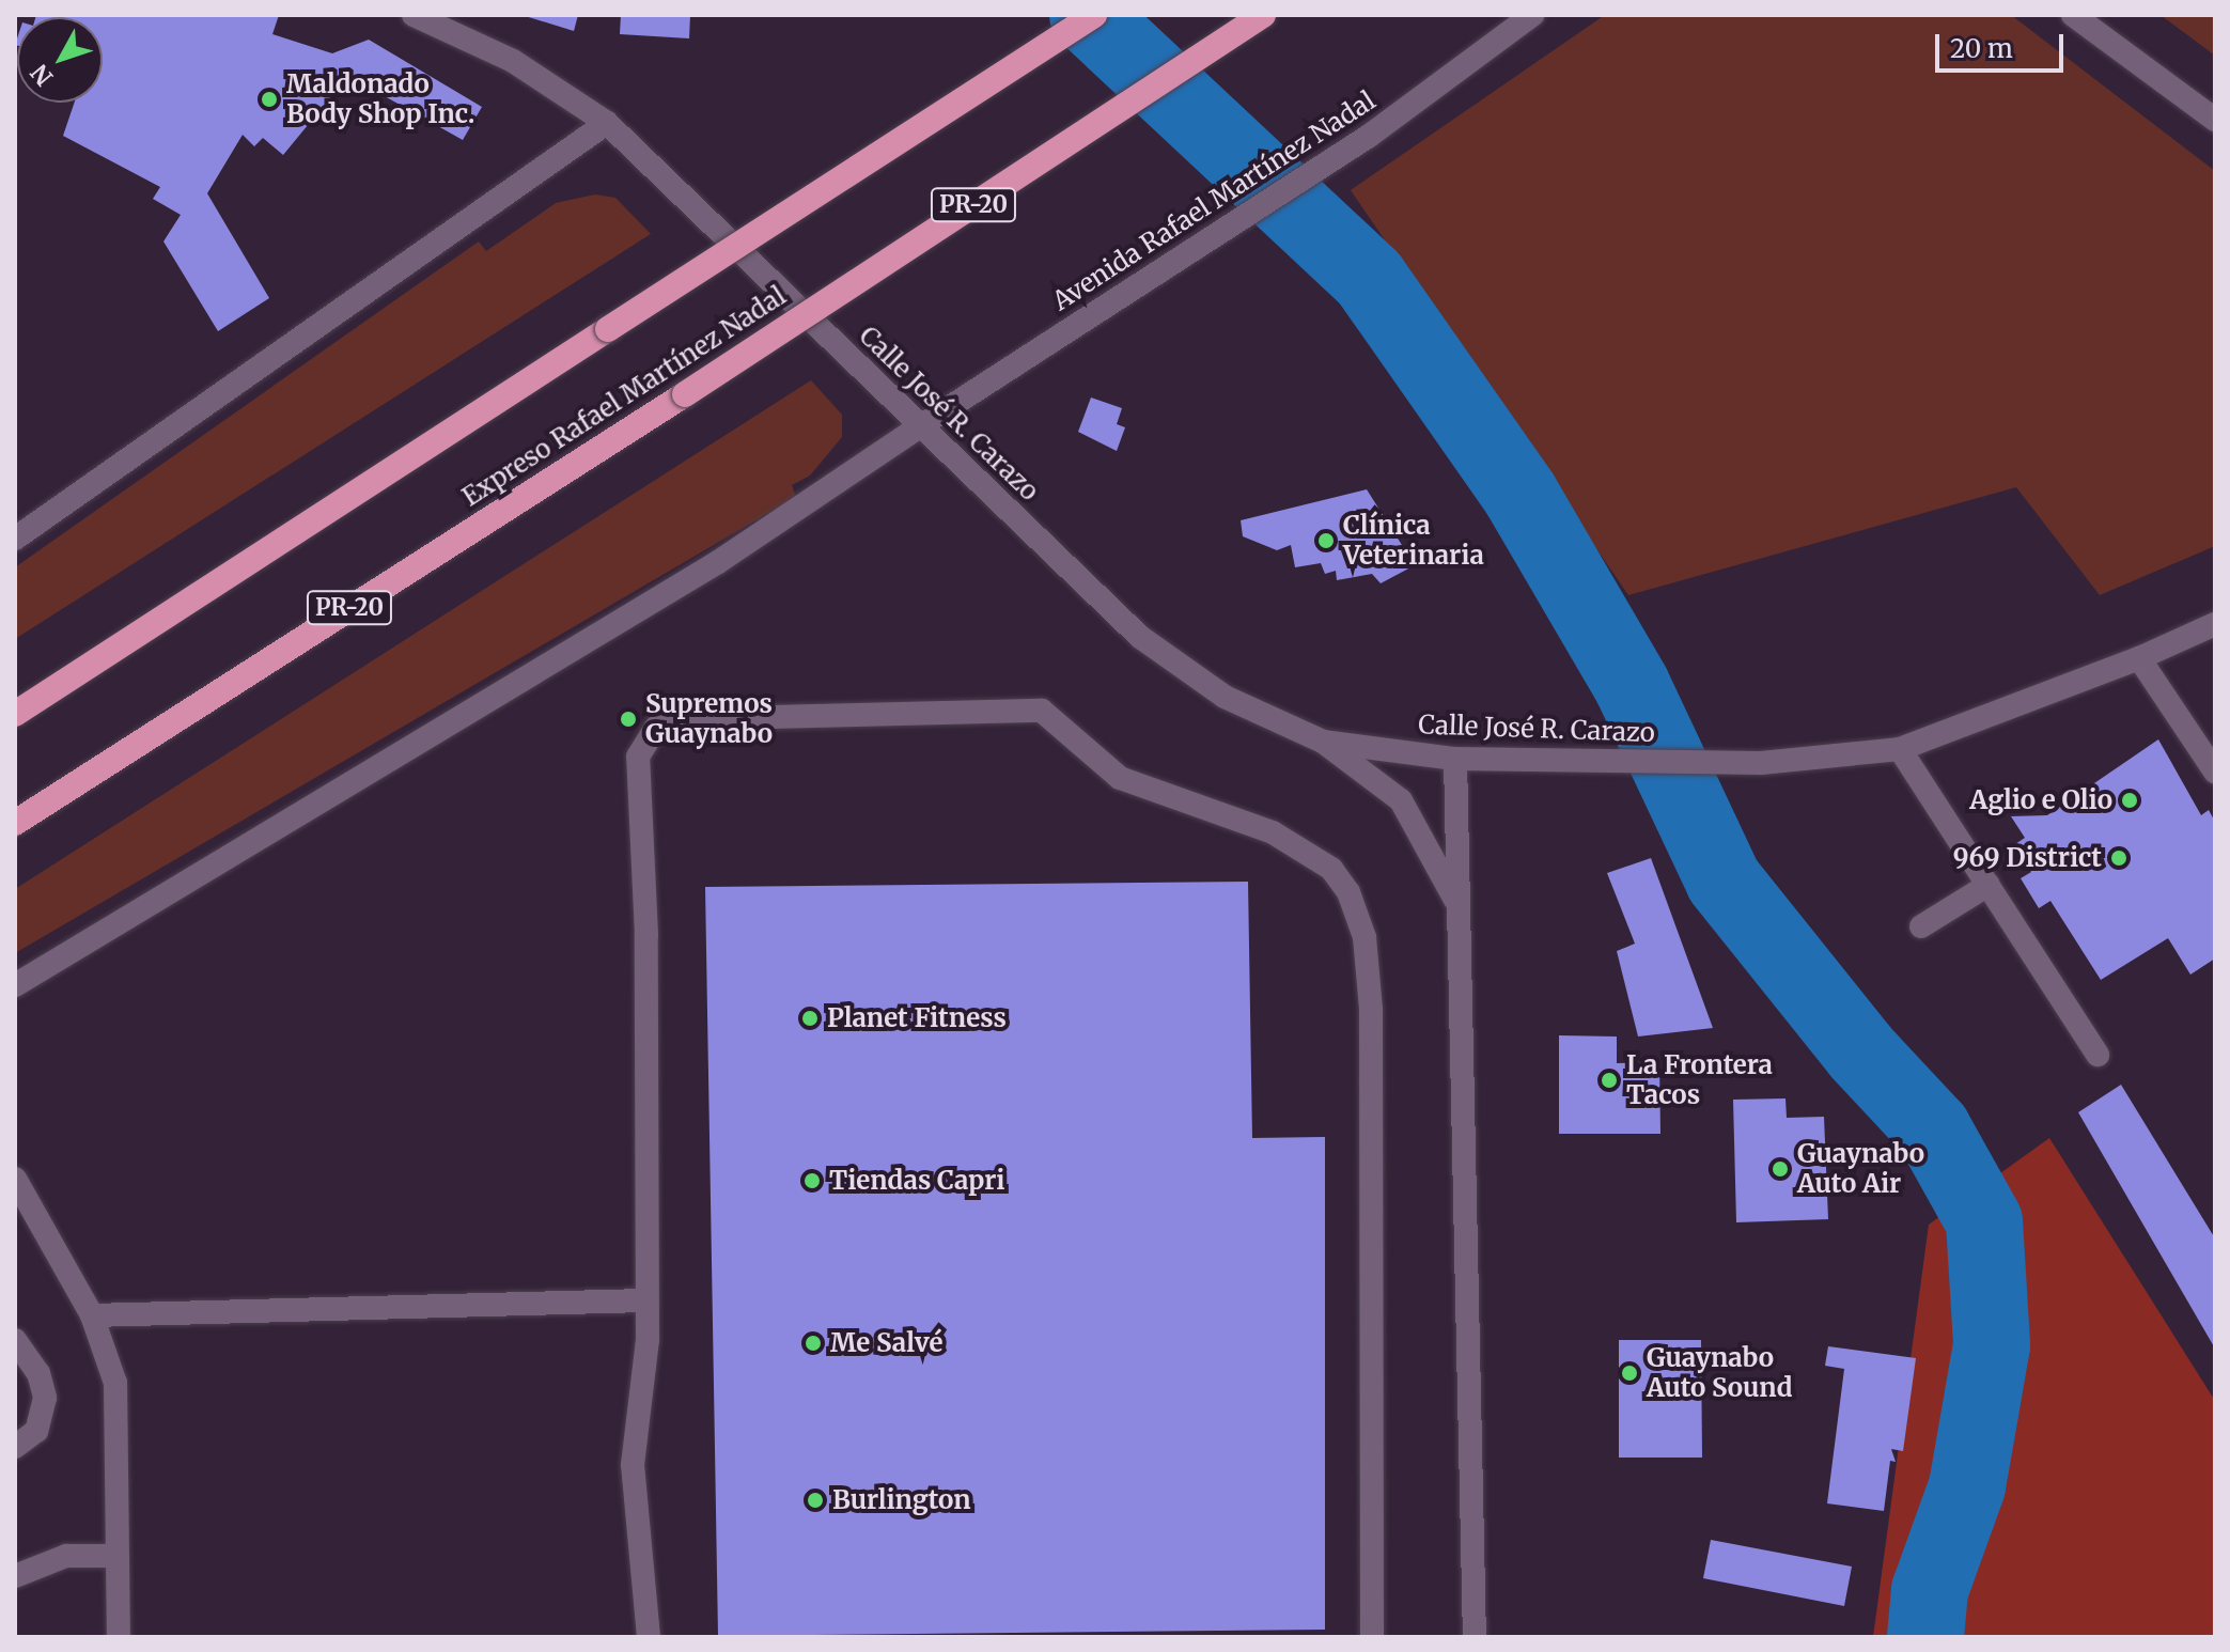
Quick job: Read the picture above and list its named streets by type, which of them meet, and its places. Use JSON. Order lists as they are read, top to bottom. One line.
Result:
{"streets":{"highway":["PR-20","Expreso Rafael Martínez Nadal"],"street":["Avenida Rafael Martínez Nadal","Calle José R. Carazo"]},"crossings":[["Avenida Rafael Martínez Nadal","Calle José R. Carazo"]],"places":["Maldonado Body Shop Inc.","Clínica Veterinaria","Supremos Guaynabo","Aglio e Olio","969 District","Planet Fitness","La Frontera Tacos","Guaynabo Auto Air","Tiendas Capri","Me Salvé","Guaynabo Auto Sound","Burlington"],"scale_bar":"20 m","north":"bottom left"}
